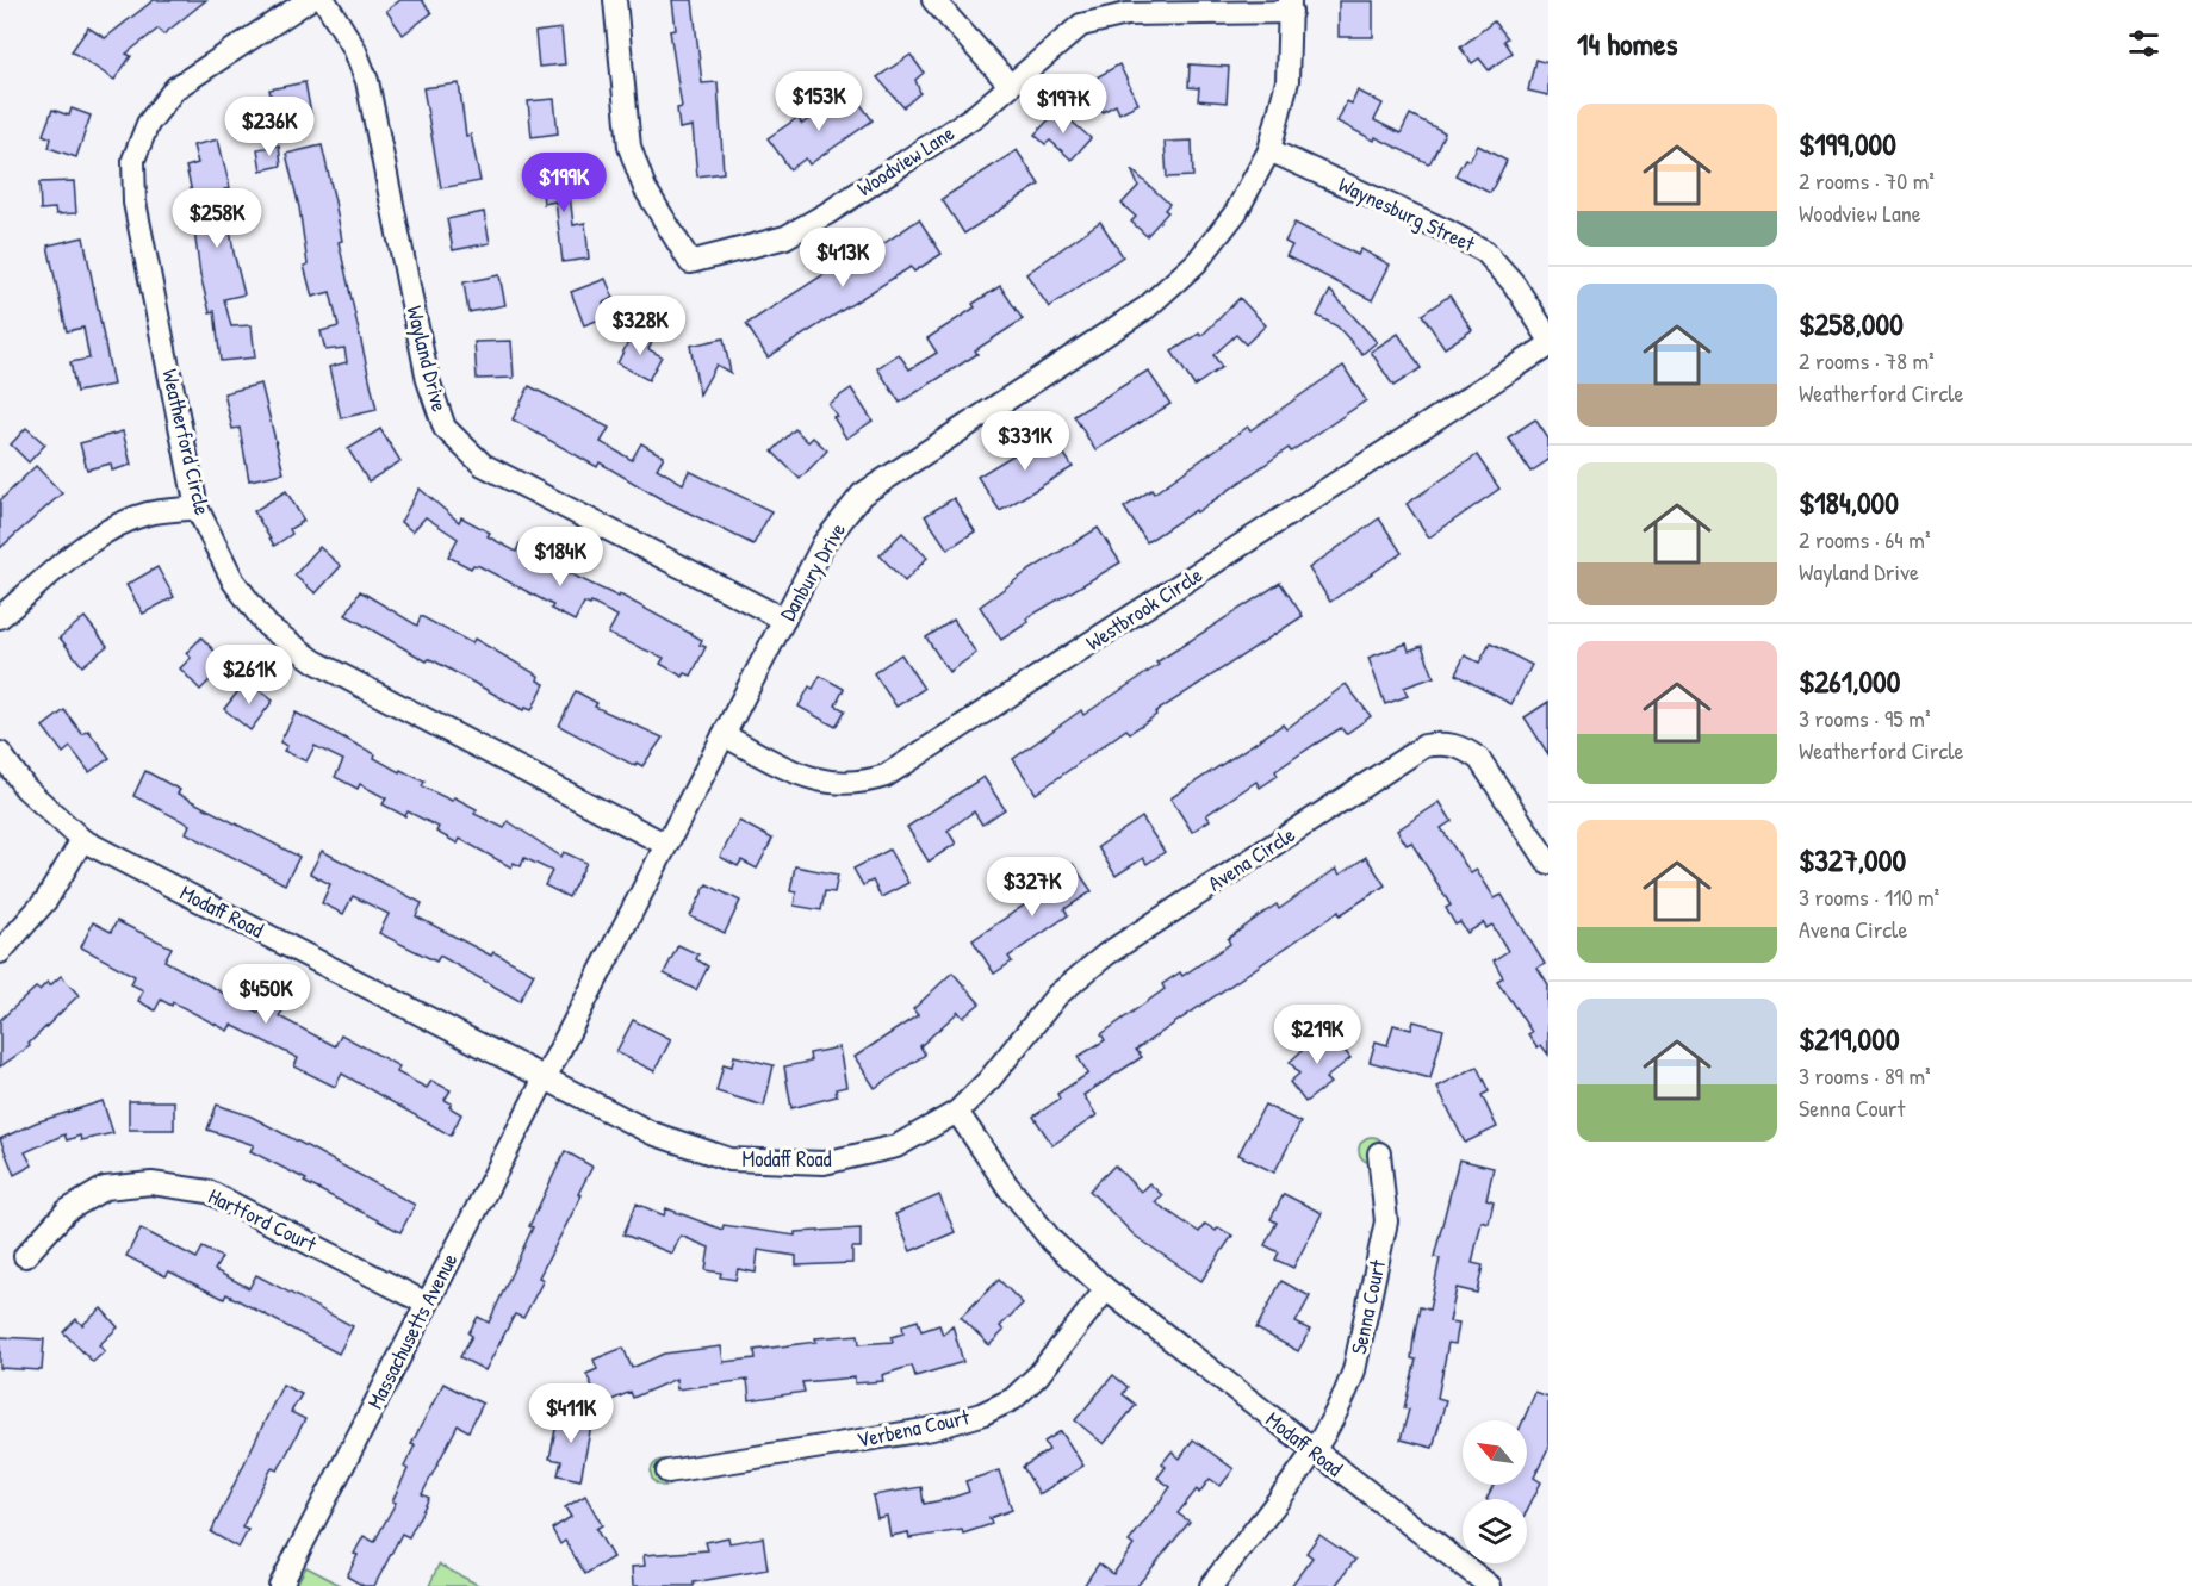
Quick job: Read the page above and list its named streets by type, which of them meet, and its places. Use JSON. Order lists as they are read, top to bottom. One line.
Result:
{"streets":{"street":["Woodview Lane","Waynesburg Street","Wayland Drive","Weatherford Circle","Danbury Drive","Westbrook Circle","Avena Circle","Modaff Road","Hartford Court","Senna Court","Massachusetts Avenue","Verbena Court"]},"crossings":[["Woodview Lane","Danbury Drive"],["Waynesburg Street","Danbury Drive"],["Wayland Drive","Danbury Drive"],["Weatherford Circle","Danbury Drive"],["Danbury Drive","Westbrook Circle"],["Danbury Drive","Modaff Road"],["Danbury Drive","Massachusetts Avenue"],["Avena Circle","Modaff Road"],["Modaff Road","Senna Court"],["Modaff Road","Massachusetts Avenue"],["Modaff Road","Verbena Court"],["Hartford Court","Massachusetts Avenue"]],"north":"top left","page":{"heading":"14 homes","price":["$153K","$197K","$236K","$199K","$258K","$413K","$328K","$331K","$184K","$261K","$327K","$450K","$219K","$411K"],"list":[{"name":"$199,000","note":"2 rooms · 70 m² · Woodview Lane"},{"name":"$258,000","note":"2 rooms · 78 m² · Weatherford Circle"},{"name":"$184,000","note":"2 rooms · 64 m² · Wayland Drive"},{"name":"$261,000","note":"3 rooms · 95 m² · Weatherford Circle"},{"name":"$327,000","note":"3 rooms · 110 m² · Avena Circle"},{"name":"$219,000","note":"3 rooms · 89 m² · Senna Court"}]}}
